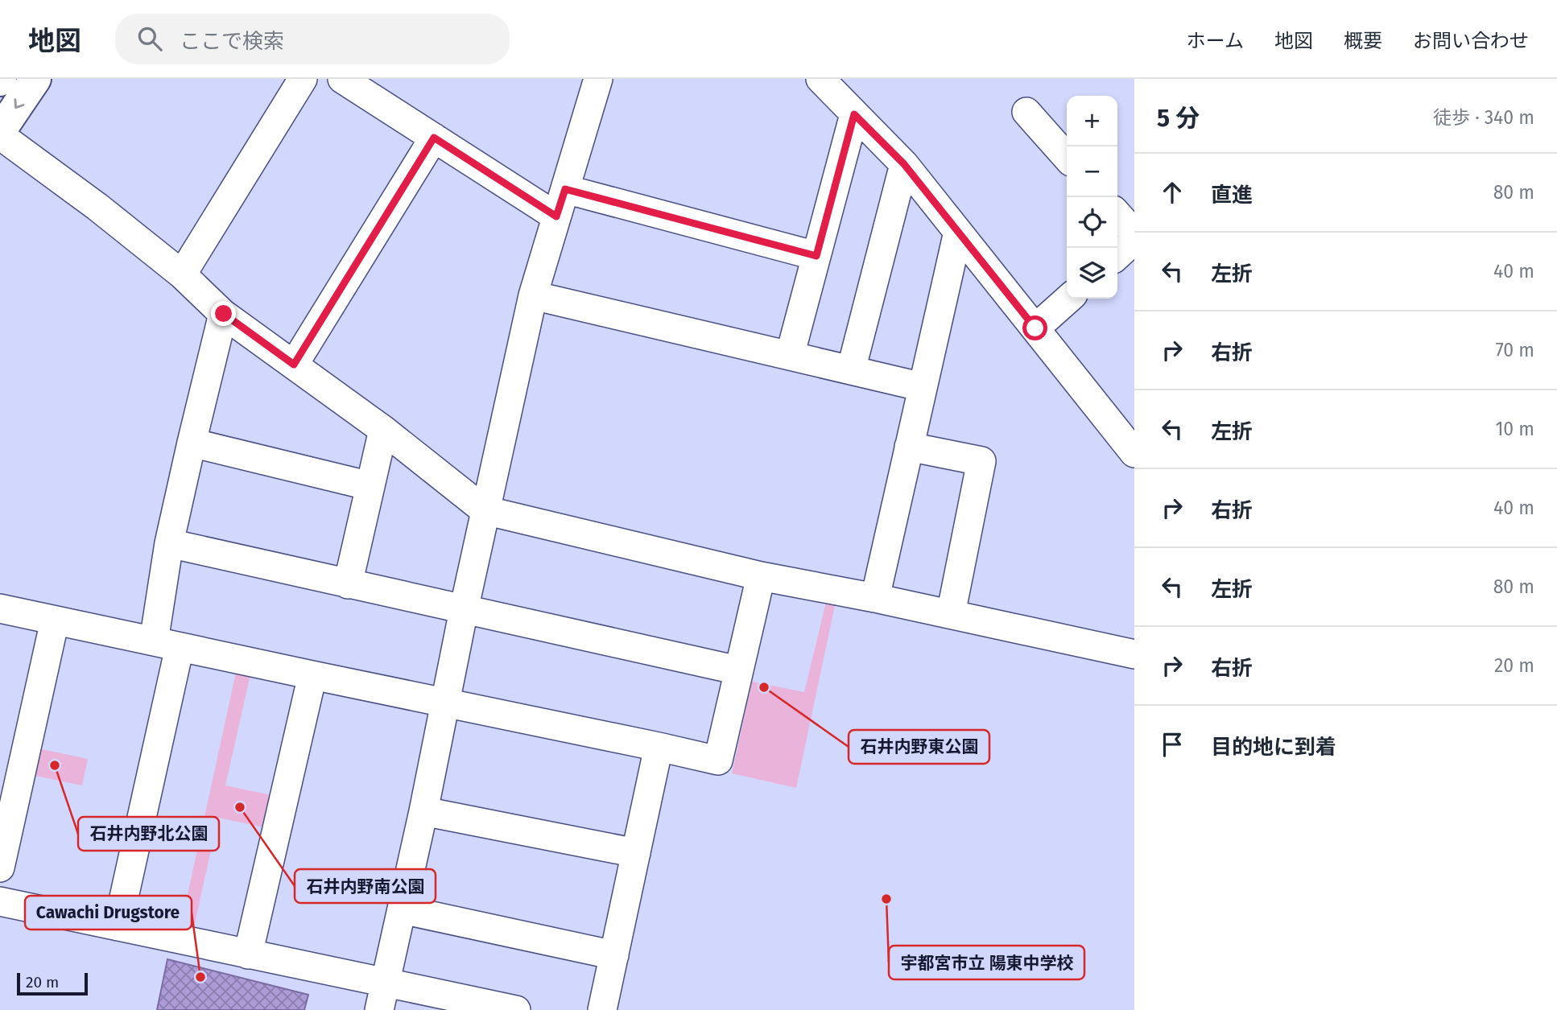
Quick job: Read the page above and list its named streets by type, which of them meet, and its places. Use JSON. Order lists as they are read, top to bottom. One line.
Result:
{"places":["石井内野東公園","石井内野北公園","石井内野南公園","宇都宮市立 陽東中学校","Cawachi Drugstore"],"scale_bar":"20 m","page":{"header":"地図","search":"ここで検索","nav":["ホーム","地図","概要","お問い合わせ"],"heading":["5 分","徒歩 · 340 m"],"map_buttons":["+","−"],"list":[["直進","80 m"],["左折","40 m"],["右折","70 m"],["左折","10 m"],["右折","40 m"],["左折","80 m"],["右折","20 m"],"目的地に到着"],"scale":"20 m"}}
